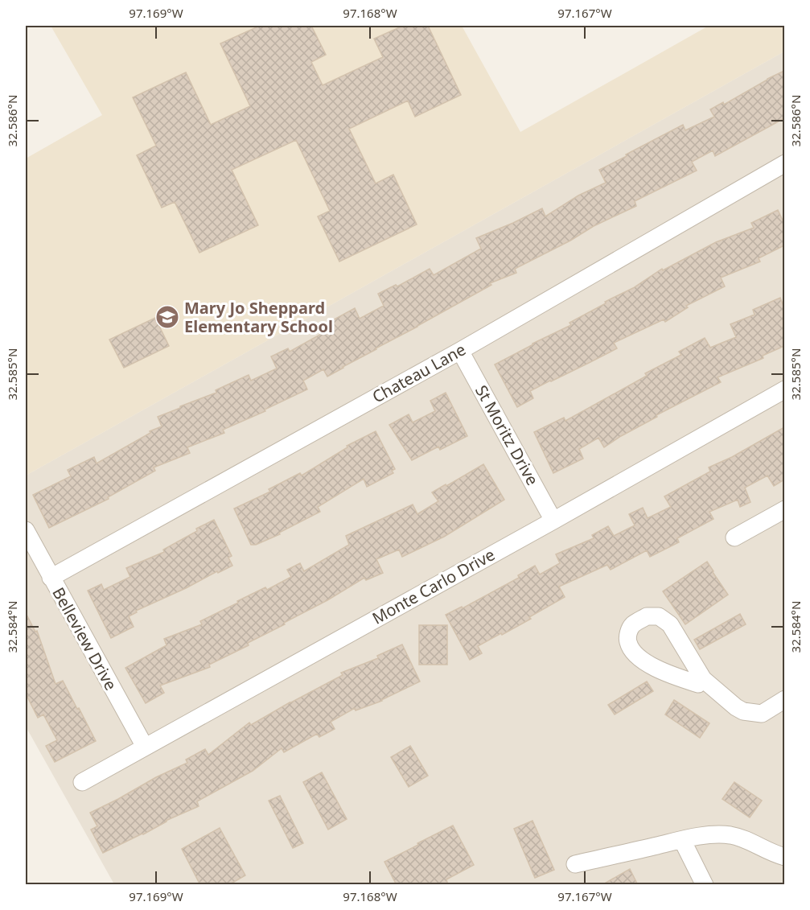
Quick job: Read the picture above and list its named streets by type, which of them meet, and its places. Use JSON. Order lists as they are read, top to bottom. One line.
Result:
{"streets":{"street":["Chateau Lane","St Moritz Drive","Monte Carlo Drive","Belleview Drive"]},"crossings":[["Chateau Lane","St Moritz Drive"],["Chateau Lane","Belleview Drive"],["St Moritz Drive","Monte Carlo Drive"],["Monte Carlo Drive","Belleview Drive"]],"places":{"school or university":["Mary Jo Sheppard Elementary School"]},"coordinates":["97.169°W","97.168°W","97.167°W","32.586°N","32.585°N","32.584°N"]}
